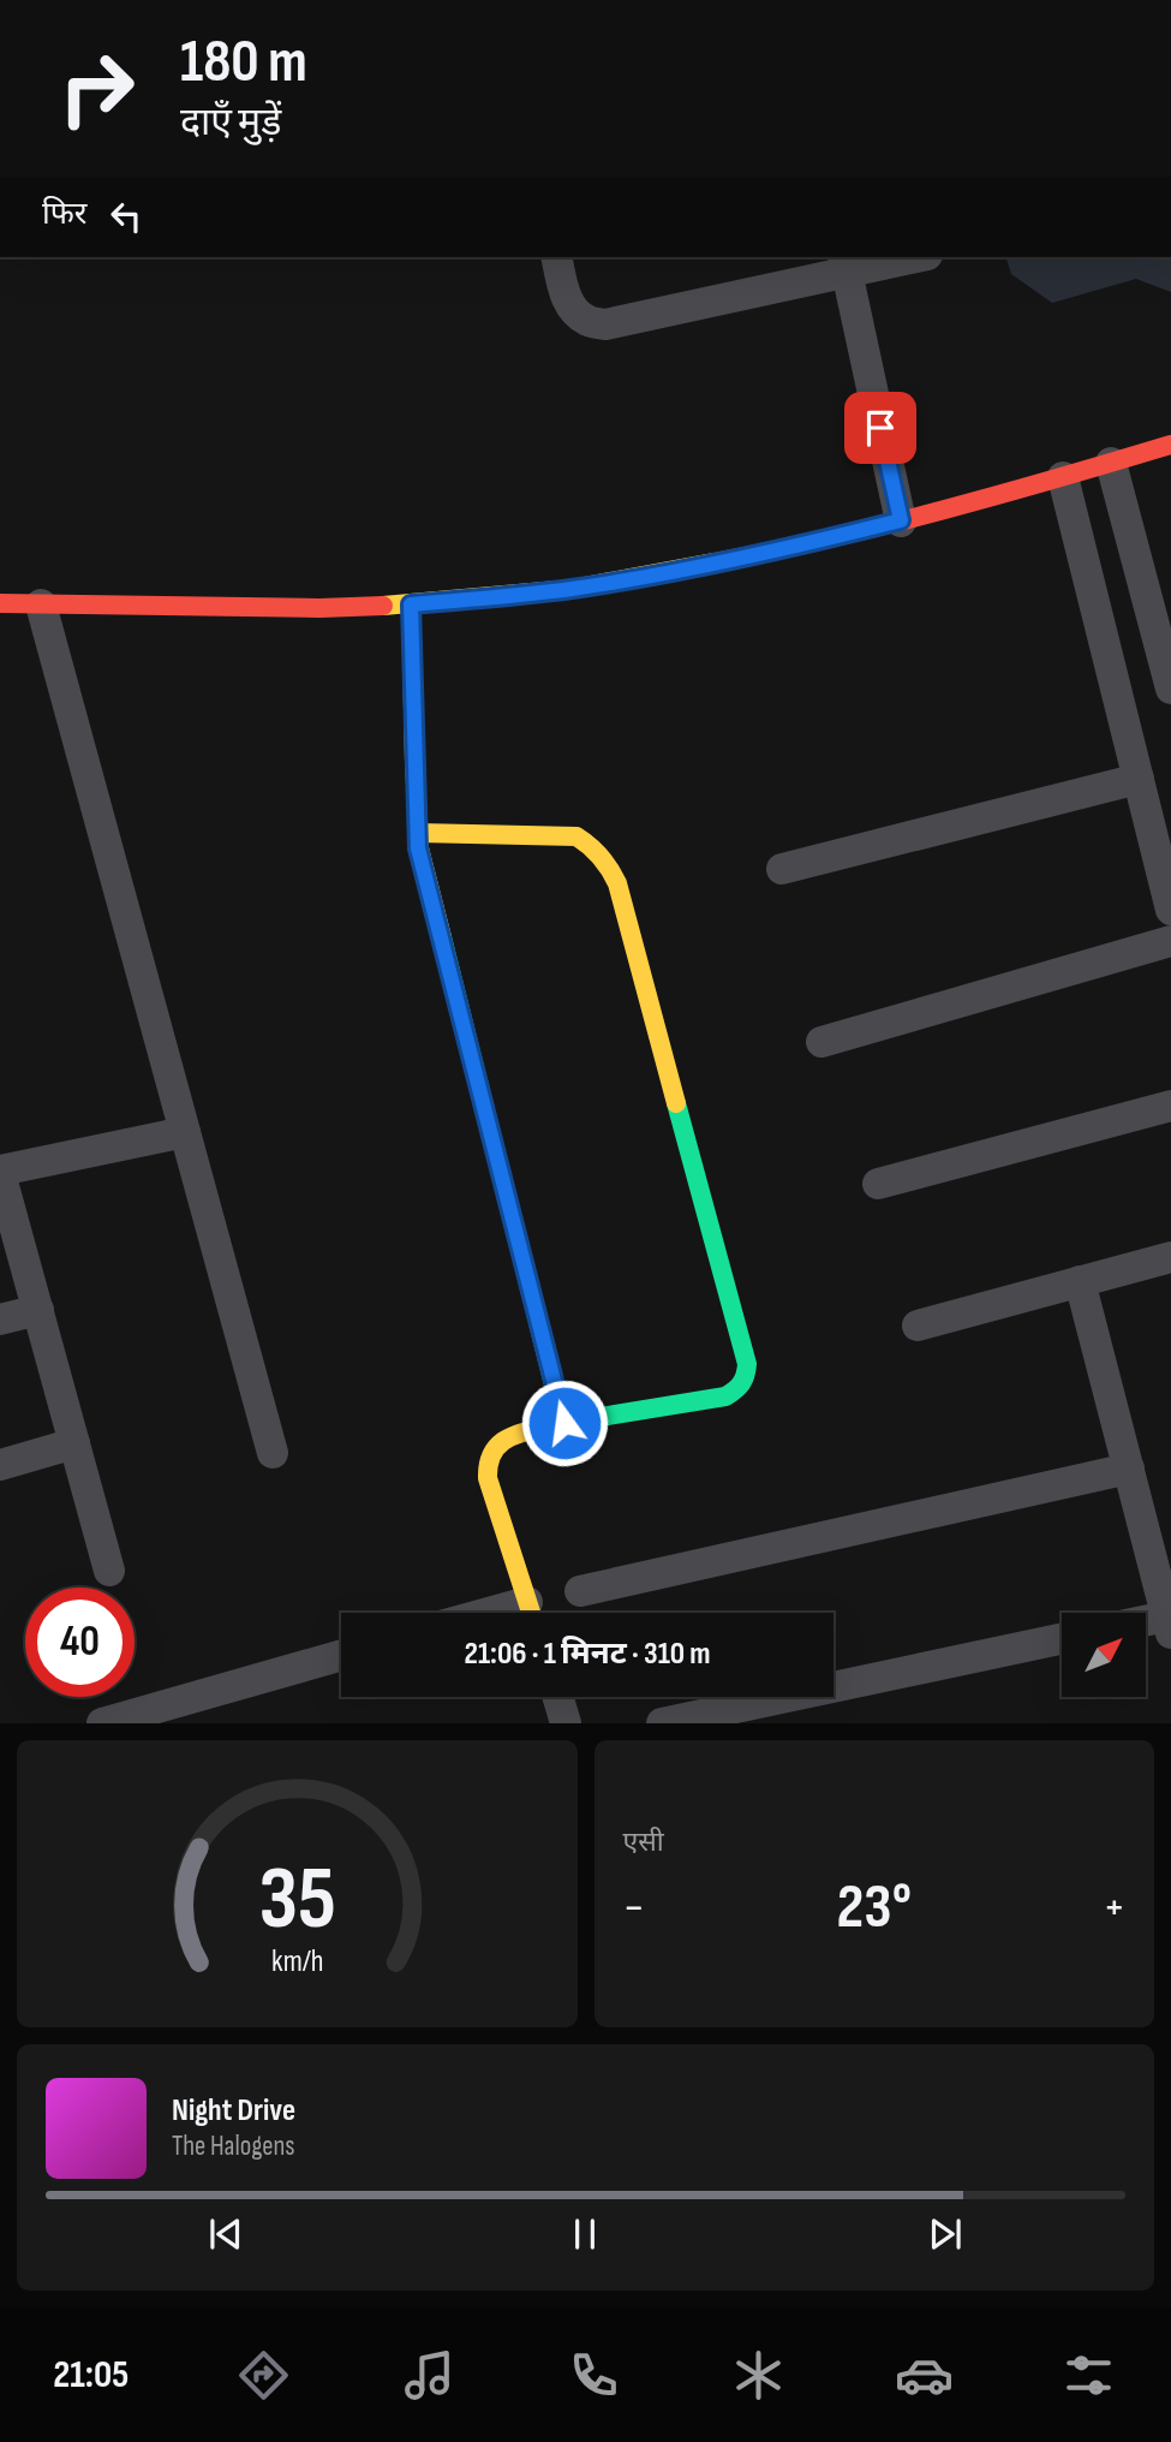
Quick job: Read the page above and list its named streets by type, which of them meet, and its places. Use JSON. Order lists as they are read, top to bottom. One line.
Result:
{"north":"top right","page":{"turn":["180 m","दाएँ मुड़ें"],"then":"फिर","limit":"40","trip":"21:06 · 1 मिनट · 310 m","tile":"एसी","heat":["−","23°","+"],"song":["Night Drive","The Halogens"],"tabs":"21:05","gauge":["35","km/h"]}}
